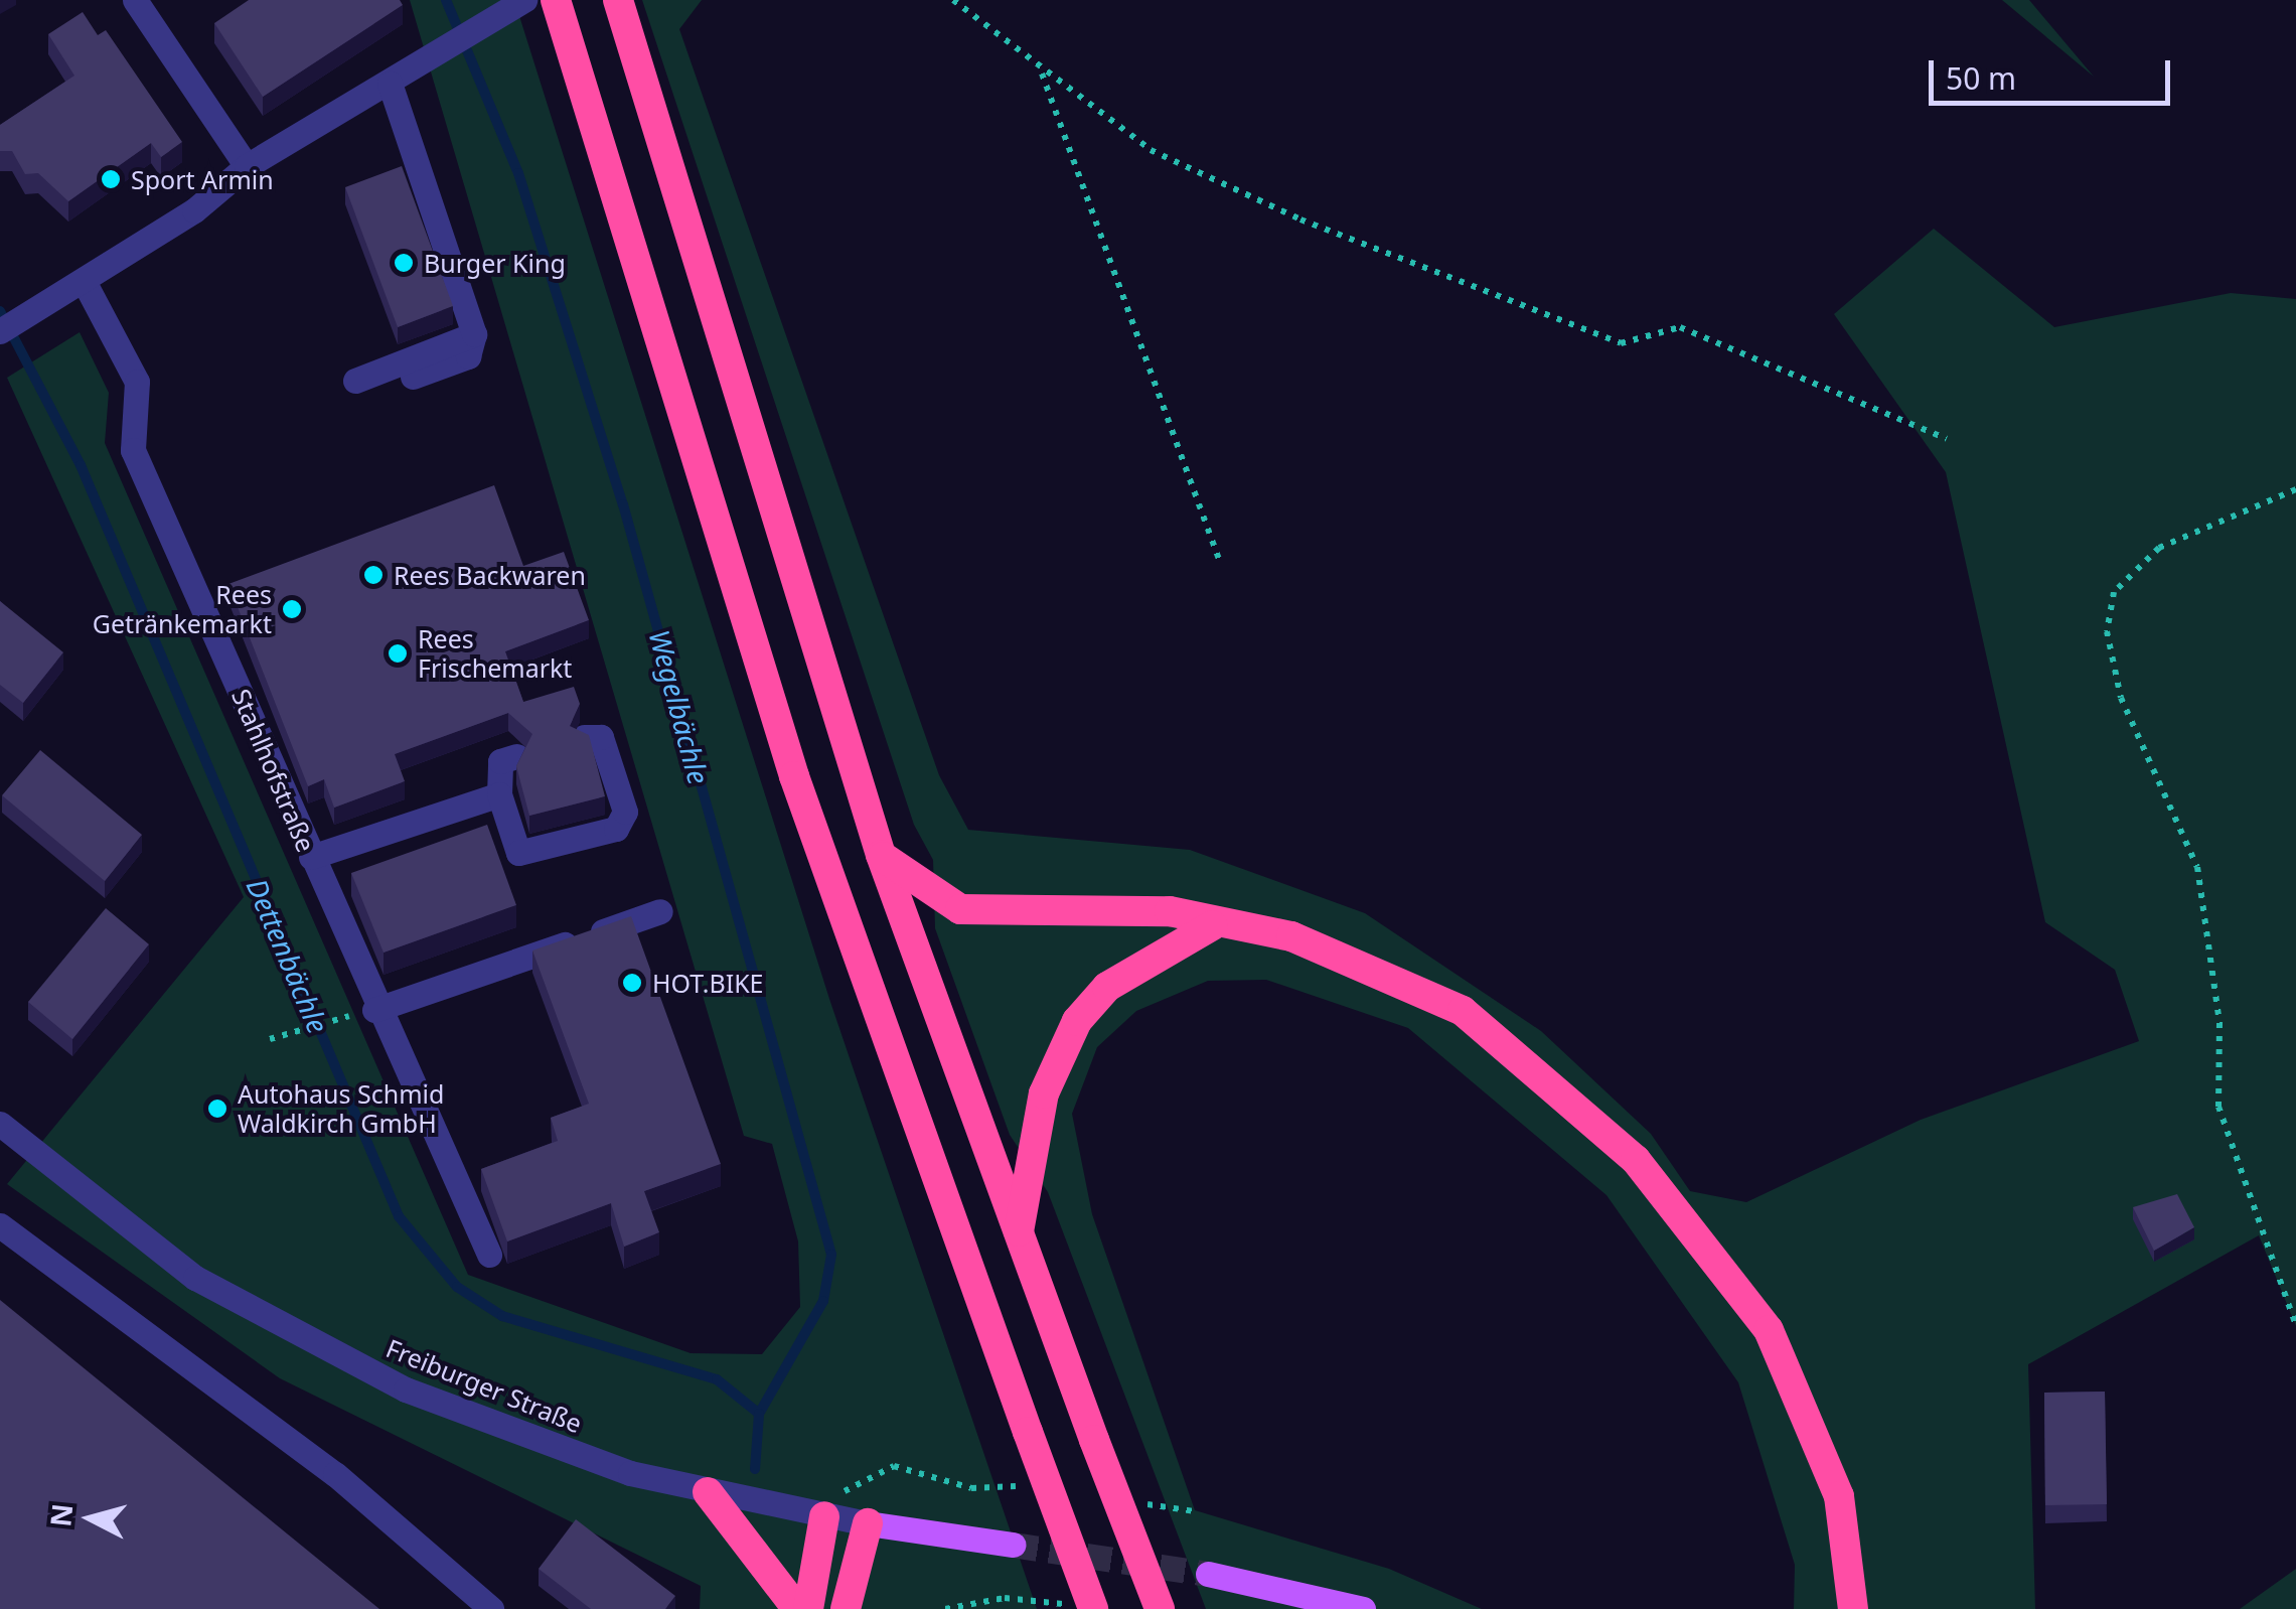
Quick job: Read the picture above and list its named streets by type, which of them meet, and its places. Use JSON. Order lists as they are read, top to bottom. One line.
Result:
{"streets":{"main road":["Freiburger Straße"],"street":["Stahlhofstraße"]},"water":["Wegelbächle","Dettenbächle"],"places":["Sport Armin","Burger King","Rees Backwaren","Rees Getränkemarkt","Rees Frischemarkt","HOT.BIKE","Autohaus Schmid Waldkirch GmbH"],"scale_bar":"50 m","north":"left"}
